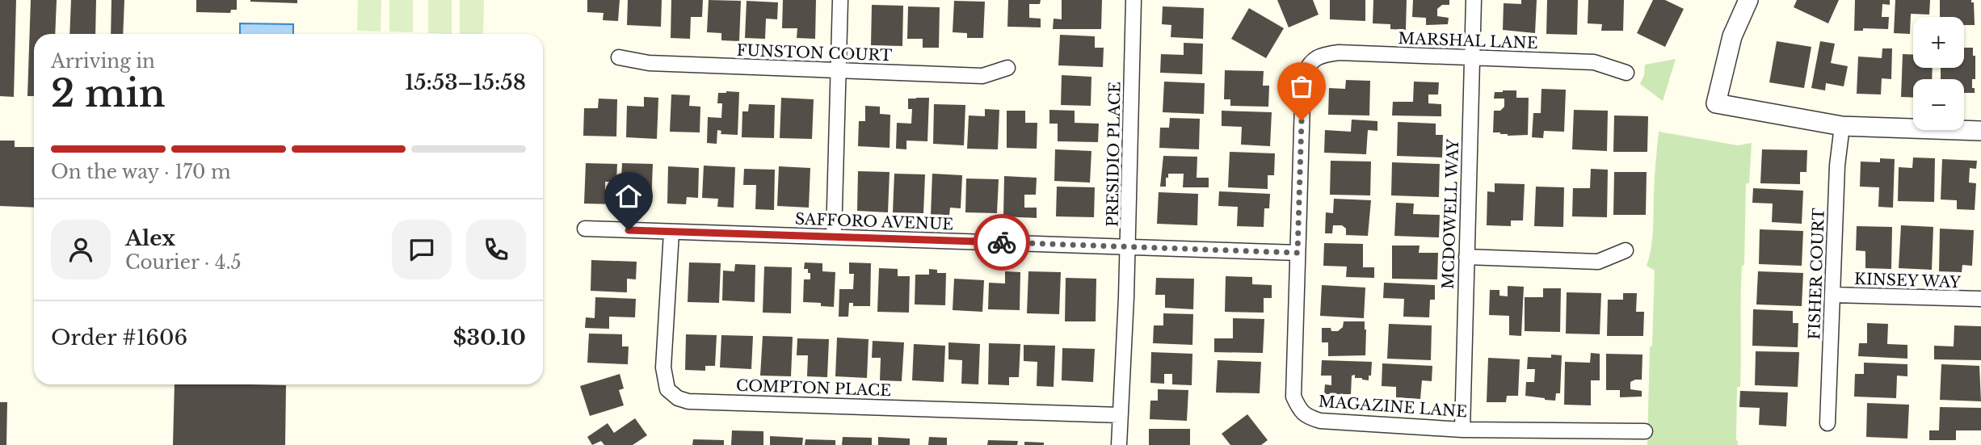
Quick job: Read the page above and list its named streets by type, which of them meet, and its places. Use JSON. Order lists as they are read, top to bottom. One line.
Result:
{"streets":{"street":["MARSHAL LANE","FUNSTON COURT","PRESIDIO PLACE","MCDOWELL WAY","SAFFORO AVENUE","FISHER COURT","KINSEY WAY","COMPTON PLACE","MAGAZINE LANE"]},"crossings":[["MARSHAL LANE","MCDOWELL WAY"],["MARSHAL LANE","MAGAZINE LANE"],["PRESIDIO PLACE","SAFFORO AVENUE"],["PRESIDIO PLACE","COMPTON PLACE"],["MCDOWELL WAY","MAGAZINE LANE"],["SAFFORO AVENUE","COMPTON PLACE"],["SAFFORO AVENUE","MAGAZINE LANE"],["FISHER COURT","KINSEY WAY"]],"page":{"map_buttons":["+","−"],"heading":["2 min","Arriving in","15:53–15:58"],"panel":["Alex","Courier · 4.5","Order #1606","$30.10"],"bar":"On the way · 170 m"}}
